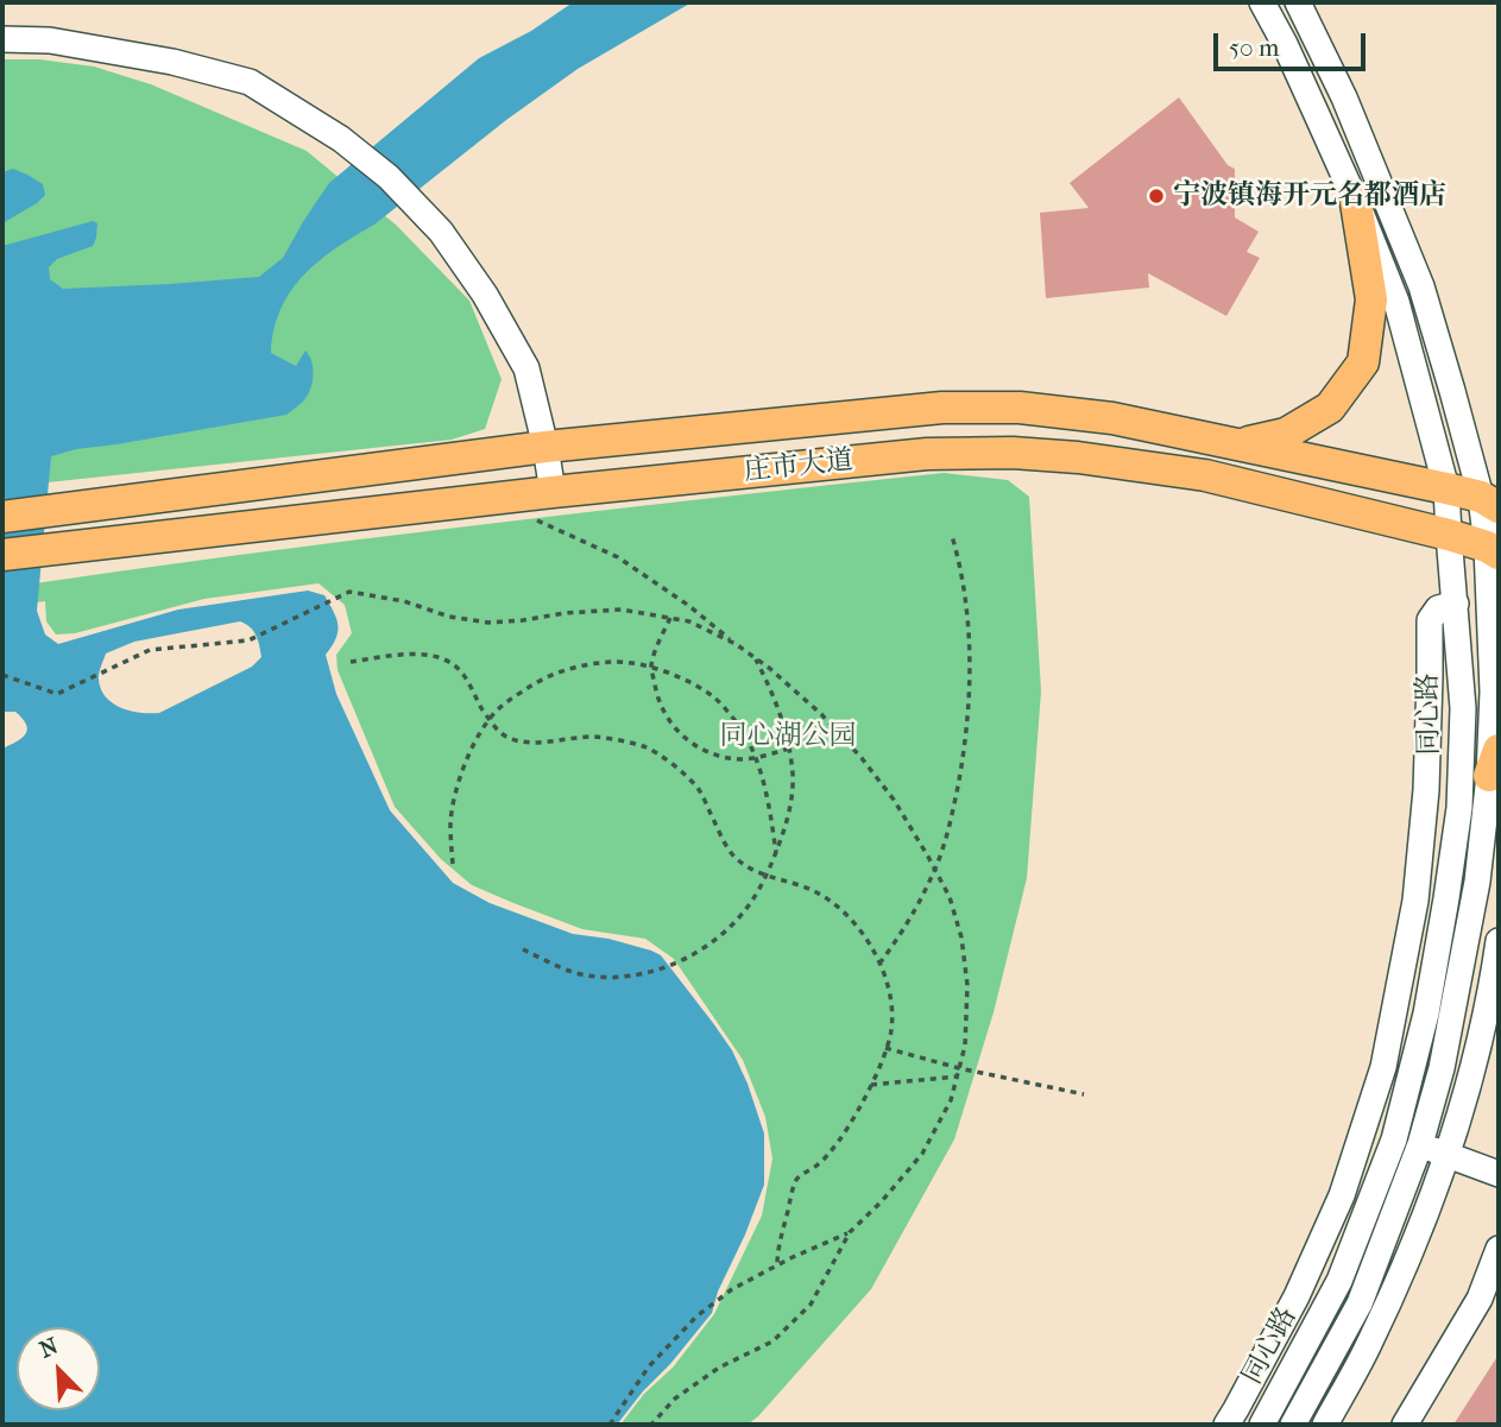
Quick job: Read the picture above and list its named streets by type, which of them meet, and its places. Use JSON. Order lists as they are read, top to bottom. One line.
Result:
{"streets":{"main road":["庄市大道"],"street":["同心路"]},"crossings":[["庄市大道","同心路"]],"parks":["同心湖公园"],"places":["宁波镇海开元名都酒店"],"scale_bar":"50 m","north":"top left"}
